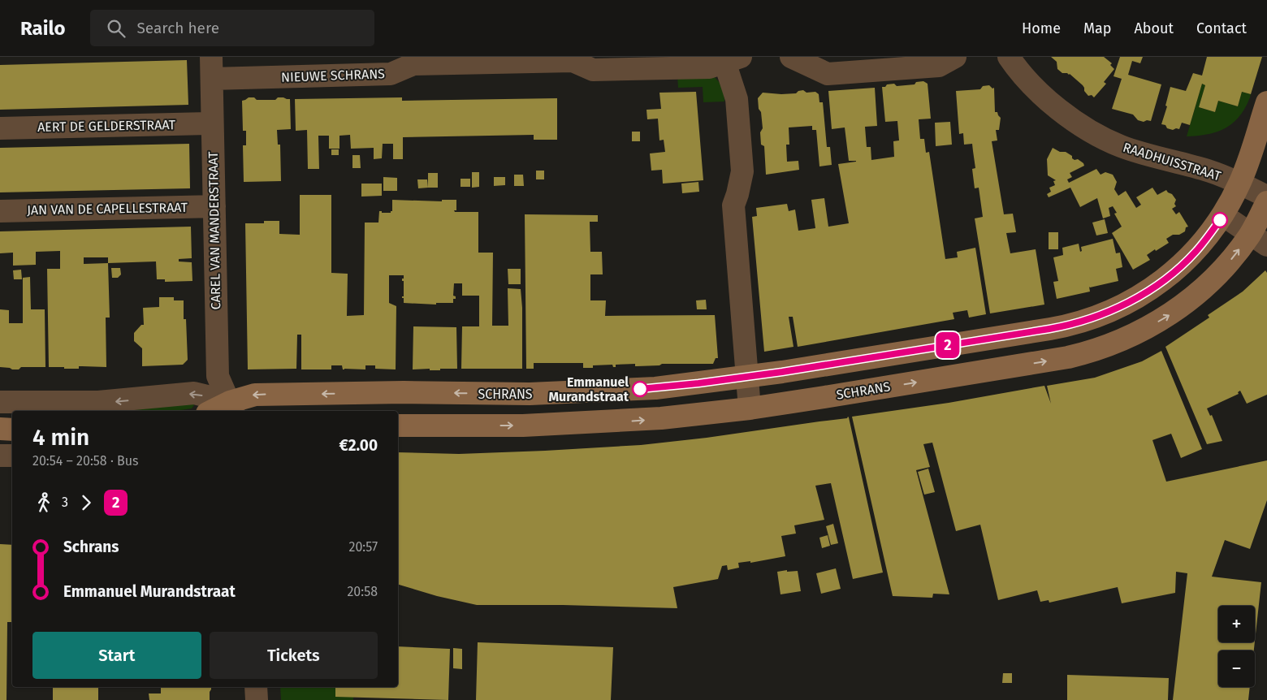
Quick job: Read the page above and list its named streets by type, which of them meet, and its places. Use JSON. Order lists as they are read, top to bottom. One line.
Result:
{"streets":{"street":["NIEUWE SCHRANS","AERT DE GELDERSTRAAT","RAADHUISSTRAAT","JAN VAN DE CAPELLESTRAAT","CAREL VAN MANDERSTRAAT","SCHRANS"]},"crossings":[["NIEUWE SCHRANS","CAREL VAN MANDERSTRAAT"],["AERT DE GELDERSTRAAT","CAREL VAN MANDERSTRAAT"],["RAADHUISSTRAAT","SCHRANS"],["JAN VAN DE CAPELLESTRAAT","CAREL VAN MANDERSTRAAT"],["CAREL VAN MANDERSTRAAT","SCHRANS"]],"places":["Emmanuel Murandstraat"],"lines":["bus line 2"],"page":{"header":"Railo","search":"Search here","nav":["Home","Map","About","Contact"],"on_map":"2","heading":["4 min","20:54 – 20:58 · Bus","€2.00"],"legs":["3","2"],"list":[{"name":"Schrans","value":"20:57"},{"name":"Emmanuel Murandstraat","value":"20:58"}],"map_buttons":["+","−"],"buttons":["Start","Tickets"]}}
